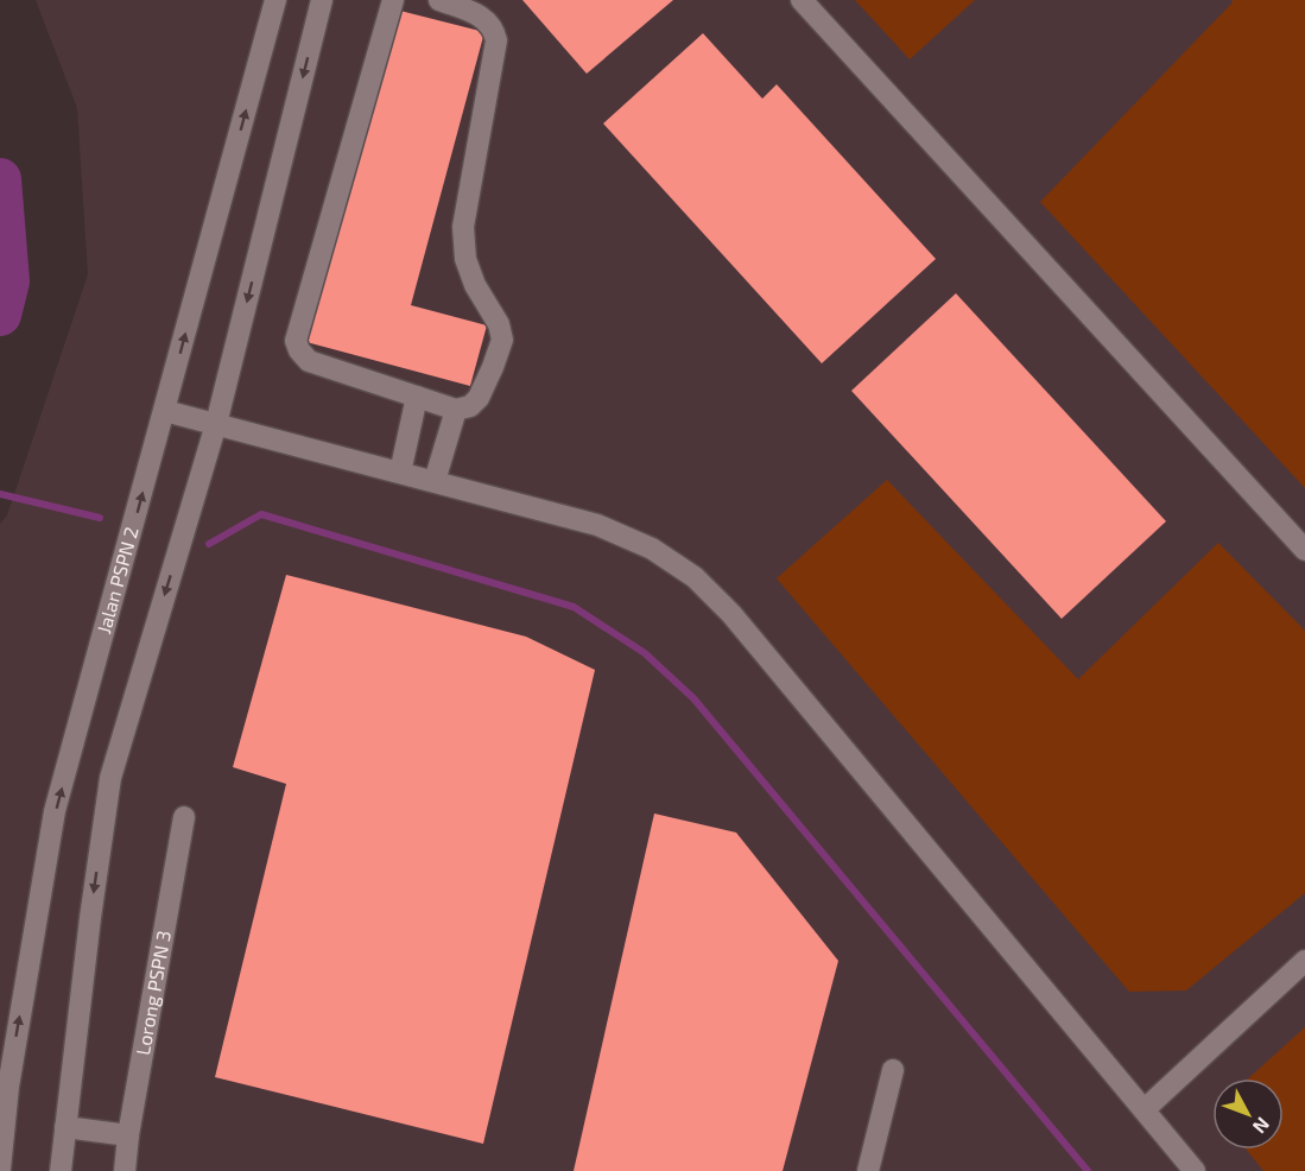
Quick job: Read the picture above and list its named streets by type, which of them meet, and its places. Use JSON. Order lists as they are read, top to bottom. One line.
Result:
{"streets":{"street":["Jalan PSPN 2","Lorong PSPN 3"]},"north":"bottom right"}
